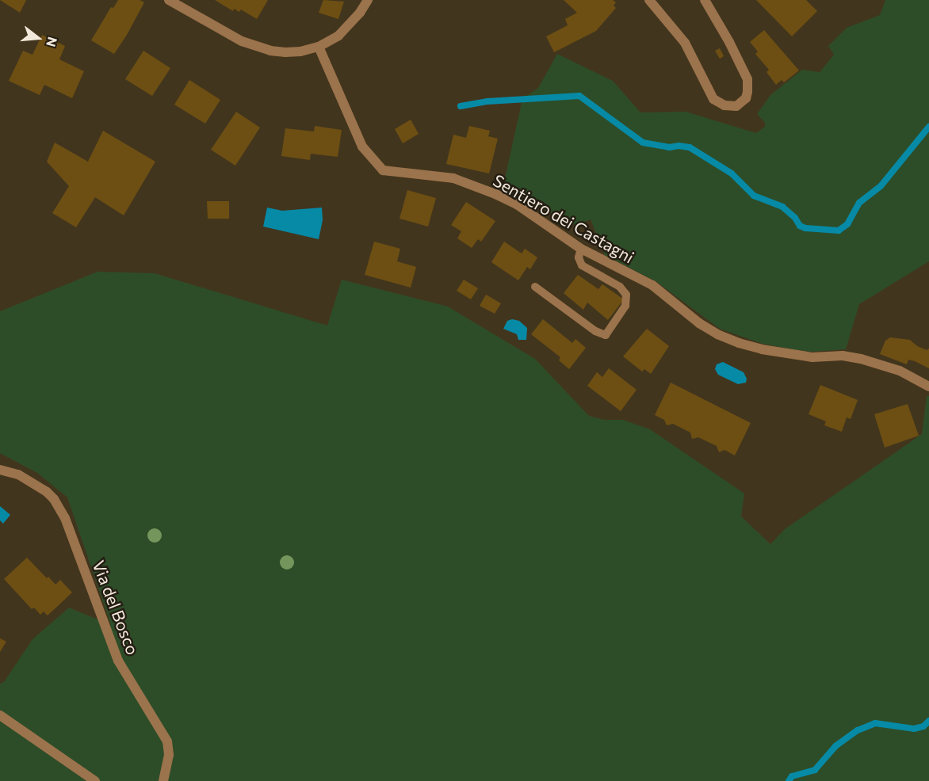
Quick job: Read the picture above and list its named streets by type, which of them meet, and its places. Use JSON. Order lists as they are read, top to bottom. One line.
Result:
{"streets":{"street":["Sentiero dei Castagni","Via del Bosco"]},"north":"right"}
